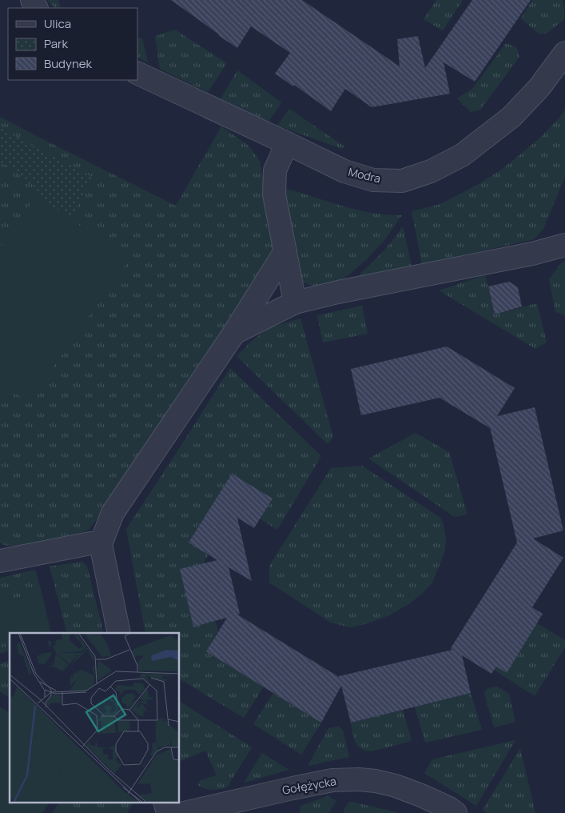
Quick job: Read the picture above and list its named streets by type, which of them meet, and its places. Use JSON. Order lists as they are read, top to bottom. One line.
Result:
{"streets":{"street":["Modra","Gołężycka"]},"legend":["Ulica","Park","Budynek"]}
